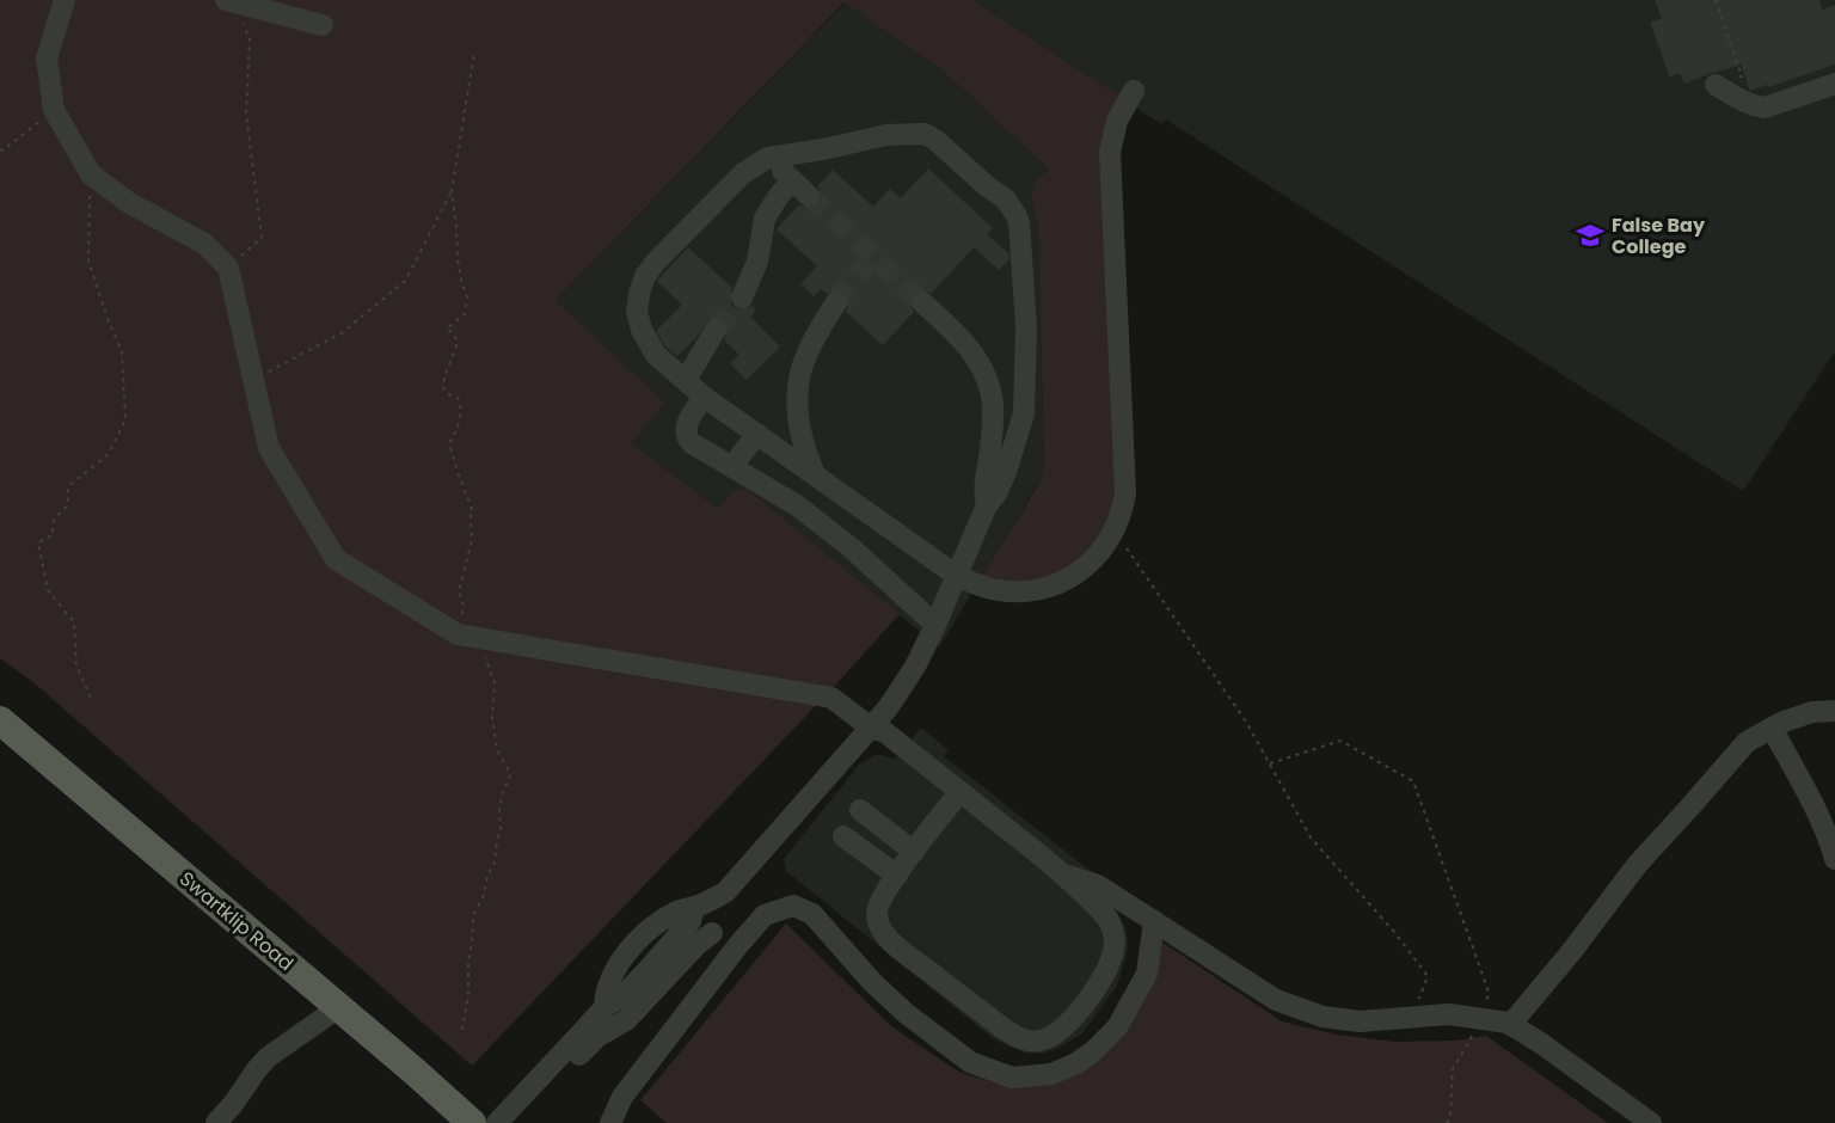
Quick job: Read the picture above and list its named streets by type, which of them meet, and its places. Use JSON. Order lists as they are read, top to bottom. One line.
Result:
{"streets":{"main road":["Swartklip Road"]},"places":{"school or university":["False Bay College"]}}
